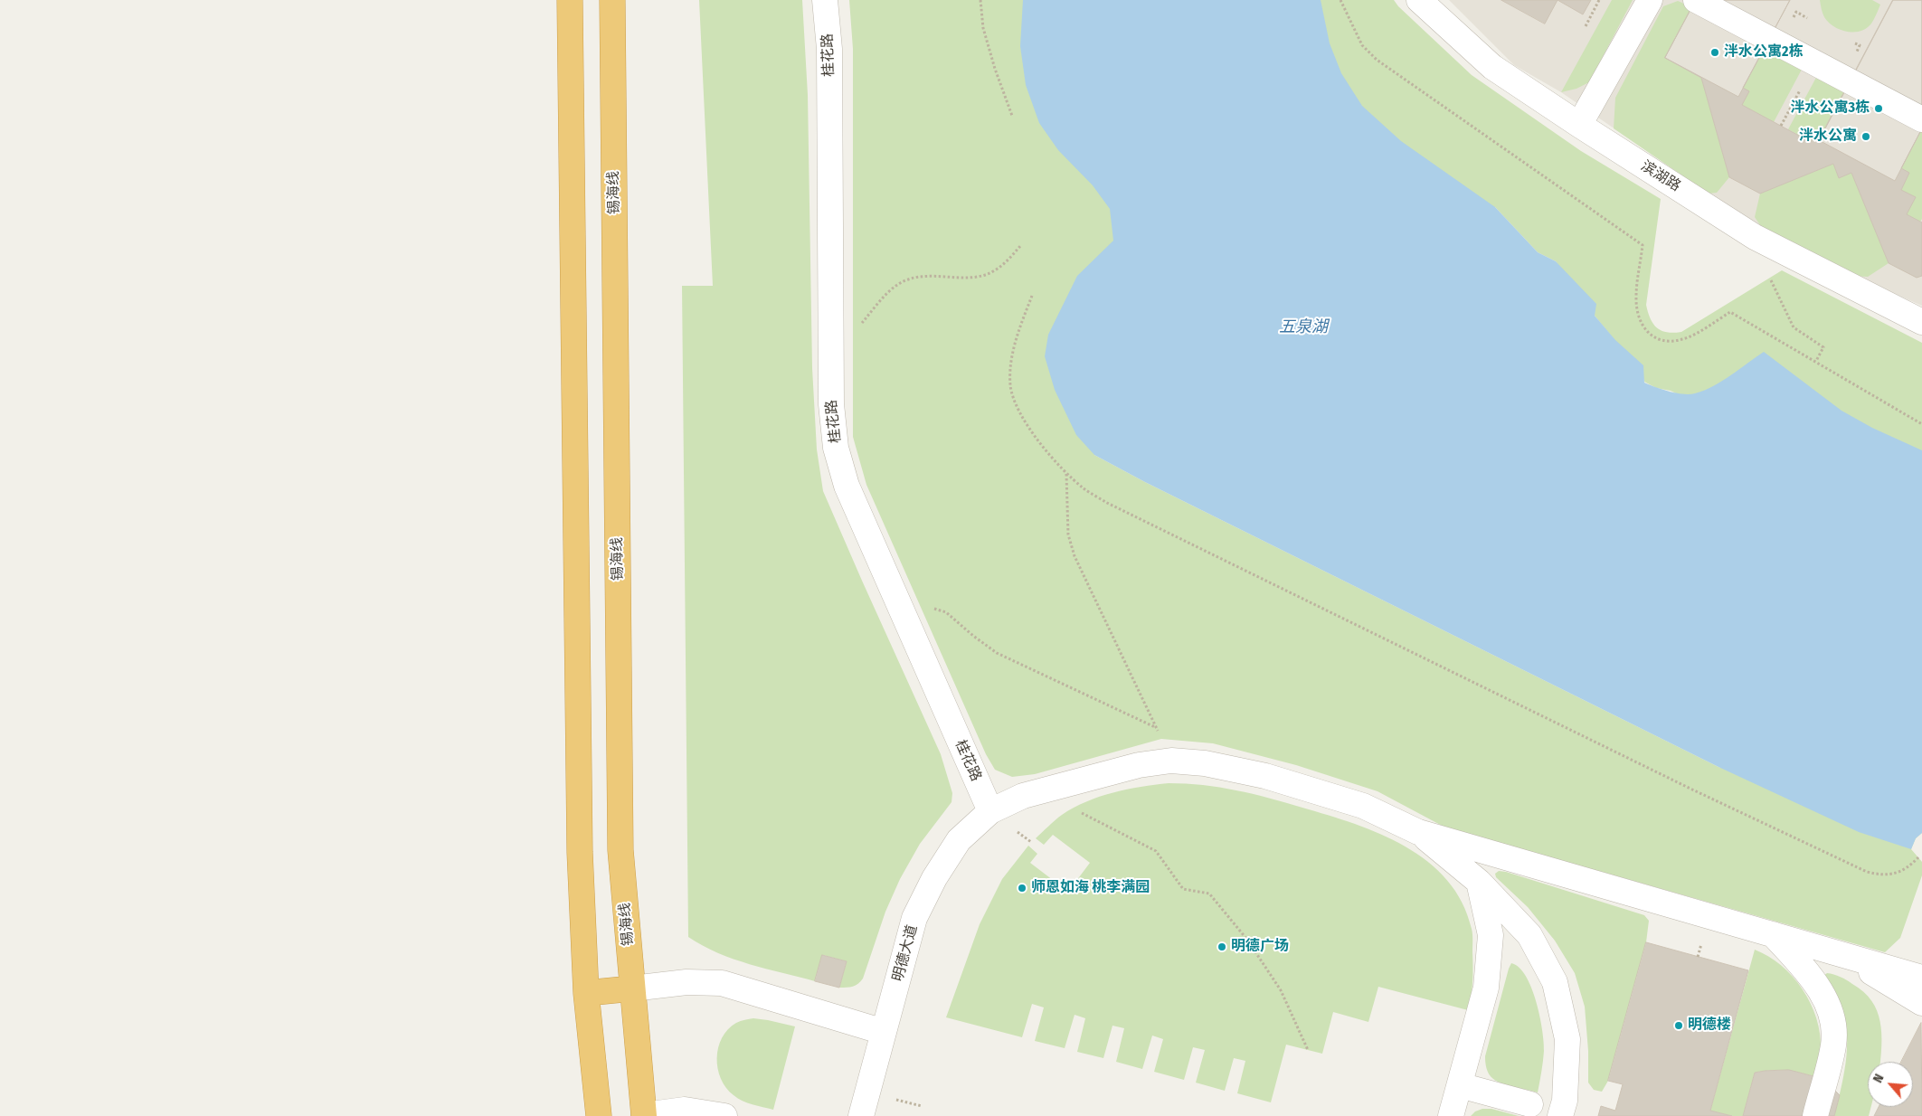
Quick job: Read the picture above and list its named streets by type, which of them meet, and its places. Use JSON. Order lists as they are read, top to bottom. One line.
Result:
{"streets":{"highway":["锡海线"],"lane":["桂花路","滨湖路","明德大道"]},"crossings":[["桂花路","明德大道"]],"water":["五泉湖"],"places":["泮水公寓2栋","泮水公寓3栋","泮水公寓","师恩如海 桃李满园","明德广场","明德楼"],"north":"top left"}
